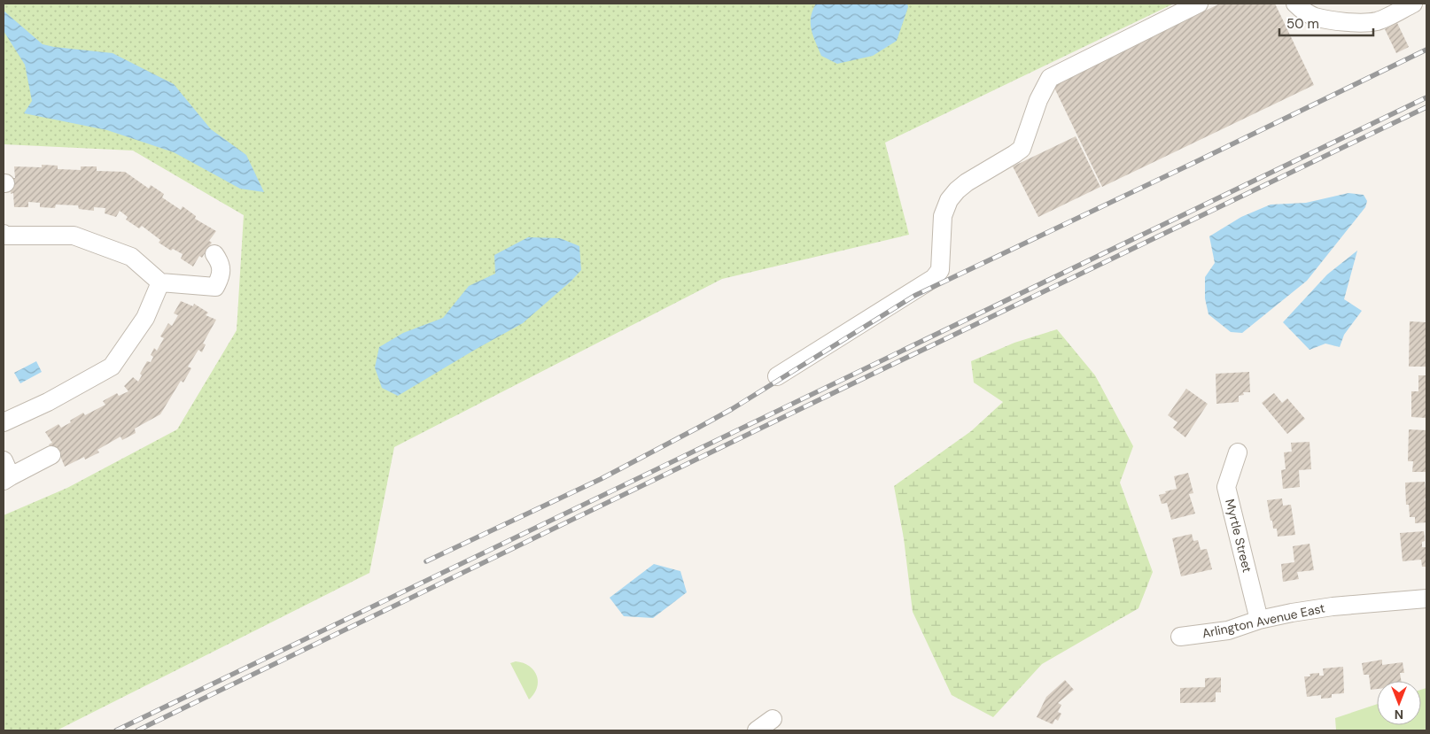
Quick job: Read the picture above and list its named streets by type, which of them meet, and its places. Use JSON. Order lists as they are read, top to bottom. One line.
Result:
{"streets":{"street":["Myrtle Street","Arlington Avenue East"]},"crossings":[["Myrtle Street","Arlington Avenue East"]],"scale_bar":"50 m","north":"bottom"}
